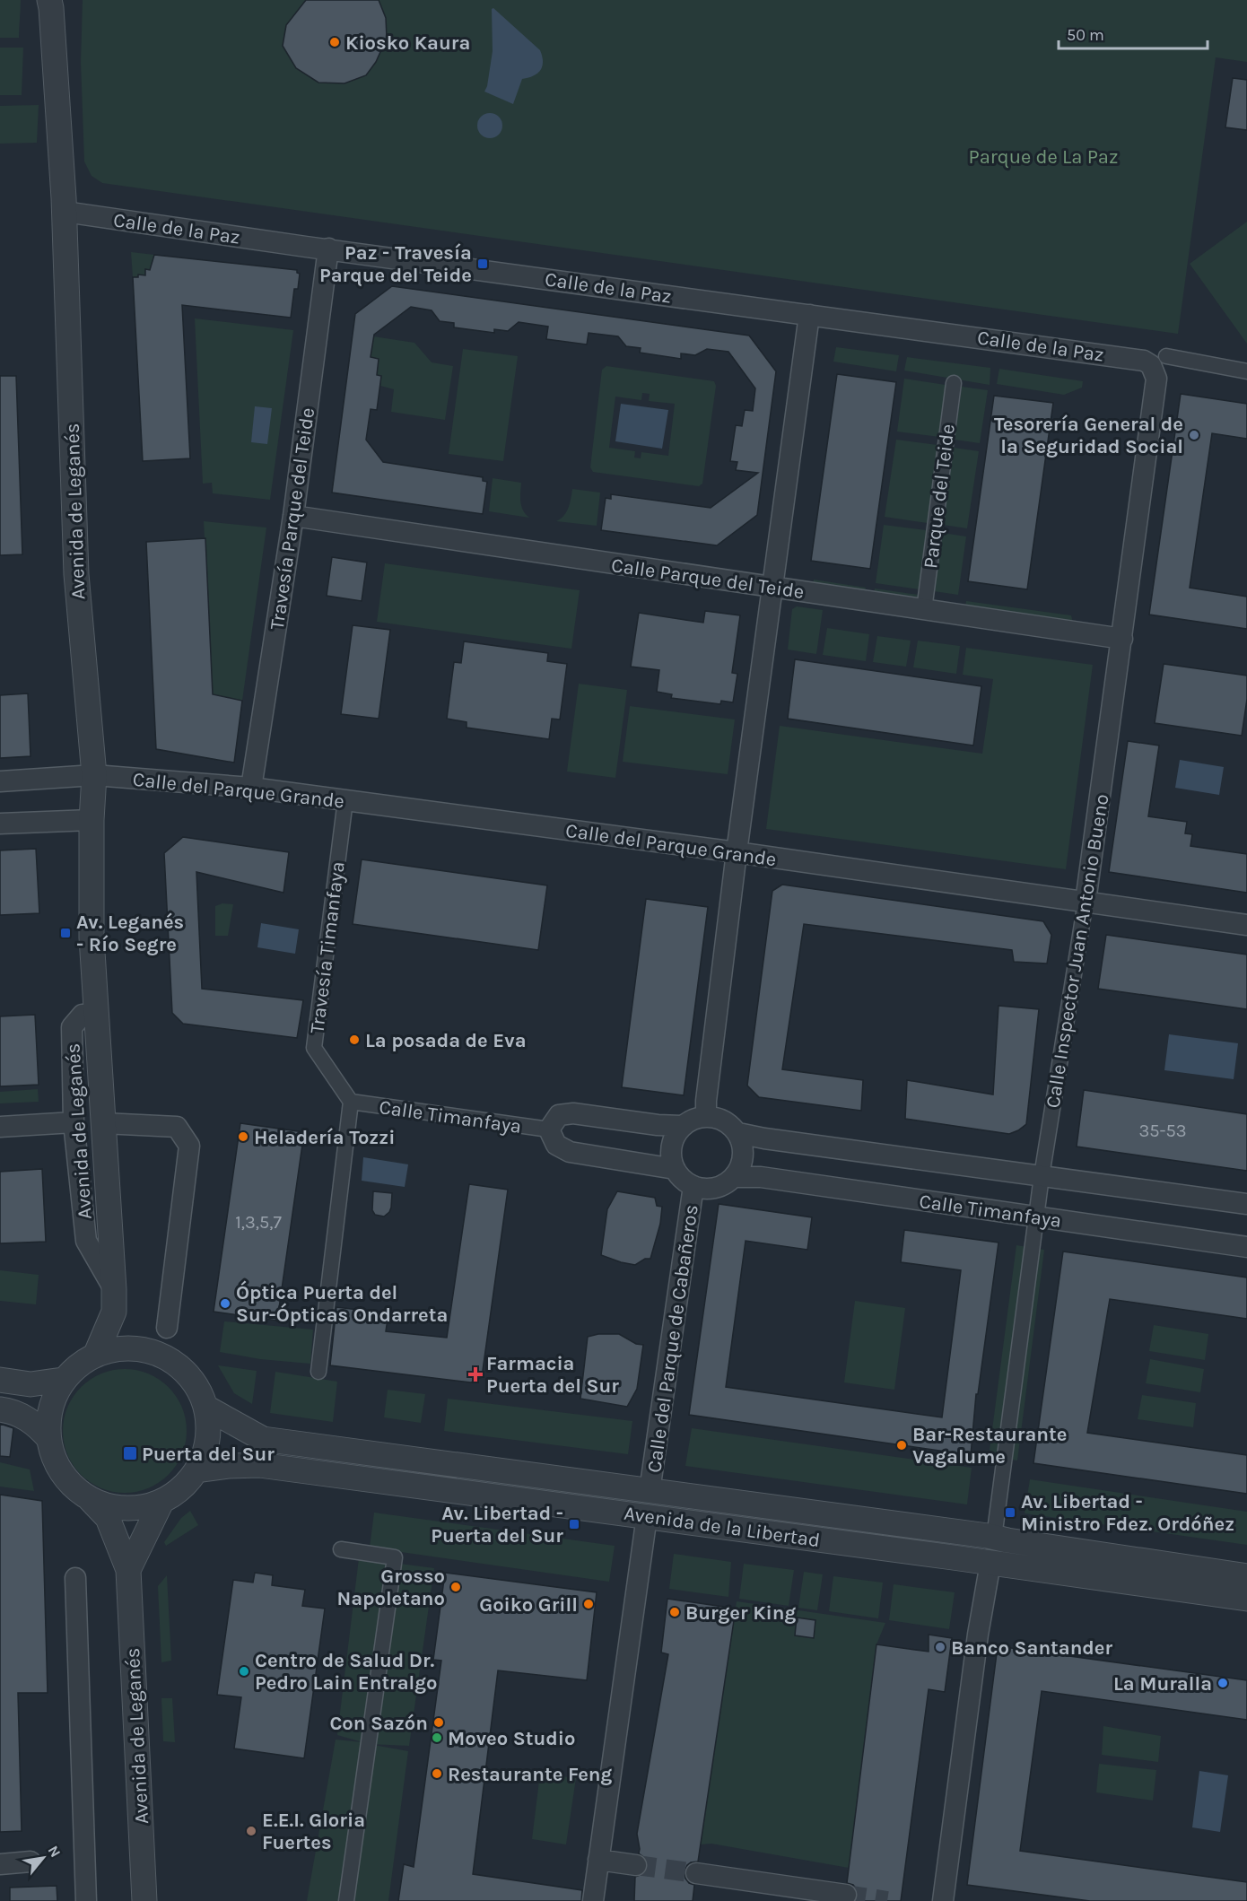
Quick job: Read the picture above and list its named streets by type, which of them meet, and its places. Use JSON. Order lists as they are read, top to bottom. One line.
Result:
{"streets":{"street":["Calle de la Paz","Parque del Teide","Avenida de Leganés","Travesía Parque del Teide","Calle Parque del Teide","Calle del Parque Grande","Travesía Timanfaya","Calle Inspector Juan Antonio Bueno","Calle Timanfaya","Calle del Parque de Cabañeros","Avenida de la Libertad"]},"crossings":[["Calle de la Paz","Avenida de Leganés"],["Calle de la Paz","Travesía Parque del Teide"],["Calle de la Paz","Calle Inspector Juan Antonio Bueno"],["Parque del Teide","Calle Parque del Teide"],["Avenida de Leganés","Calle del Parque Grande"],["Avenida de Leganés","Avenida de la Libertad"],["Travesía Parque del Teide","Calle Parque del Teide"],["Travesía Parque del Teide","Calle del Parque Grande"],["Calle Parque del Teide","Calle Inspector Juan Antonio Bueno"],["Calle del Parque Grande","Travesía Timanfaya"],["Calle del Parque Grande","Calle Inspector Juan Antonio Bueno"],["Travesía Timanfaya","Calle Timanfaya"],["Calle Inspector Juan Antonio Bueno","Calle Timanfaya"],["Calle Inspector Juan Antonio Bueno","Avenida de la Libertad"],["Calle Timanfaya","Calle del Parque de Cabañeros"],["Calle del Parque de Cabañeros","Avenida de la Libertad"]],"parks":["Parque de La Paz"],"places":{"other":["Kiosko Kaura","Tesorería General de la Seguridad Social","La posada de Eva","Heladería Tozzi","Óptica Puerta del Sur-Ópticas Ondarreta","Bar-Restaurante Vagalume","Grosso Napoletano","Goiko Grill","Burger King","Banco Santander","Centro de Salud Dr. Pedro Lain Entralgo","La Muralla","Con Sazón","Moveo Studio","Restaurante Feng","E.E.I. Gloria Fuertes"],"transit":["Paz - Travesía Parque del Teide","Av. Leganés - Río Segre","Puerta del Sur","Av. Libertad - Ministro Fdez. Ordóñez","Av. Libertad - Puerta del Sur"],"health":["Farmacia Puerta del Sur"]},"house_numbers":["35-53","1,3,5,7"],"scale_bar":"50 m","north":"top right"}
